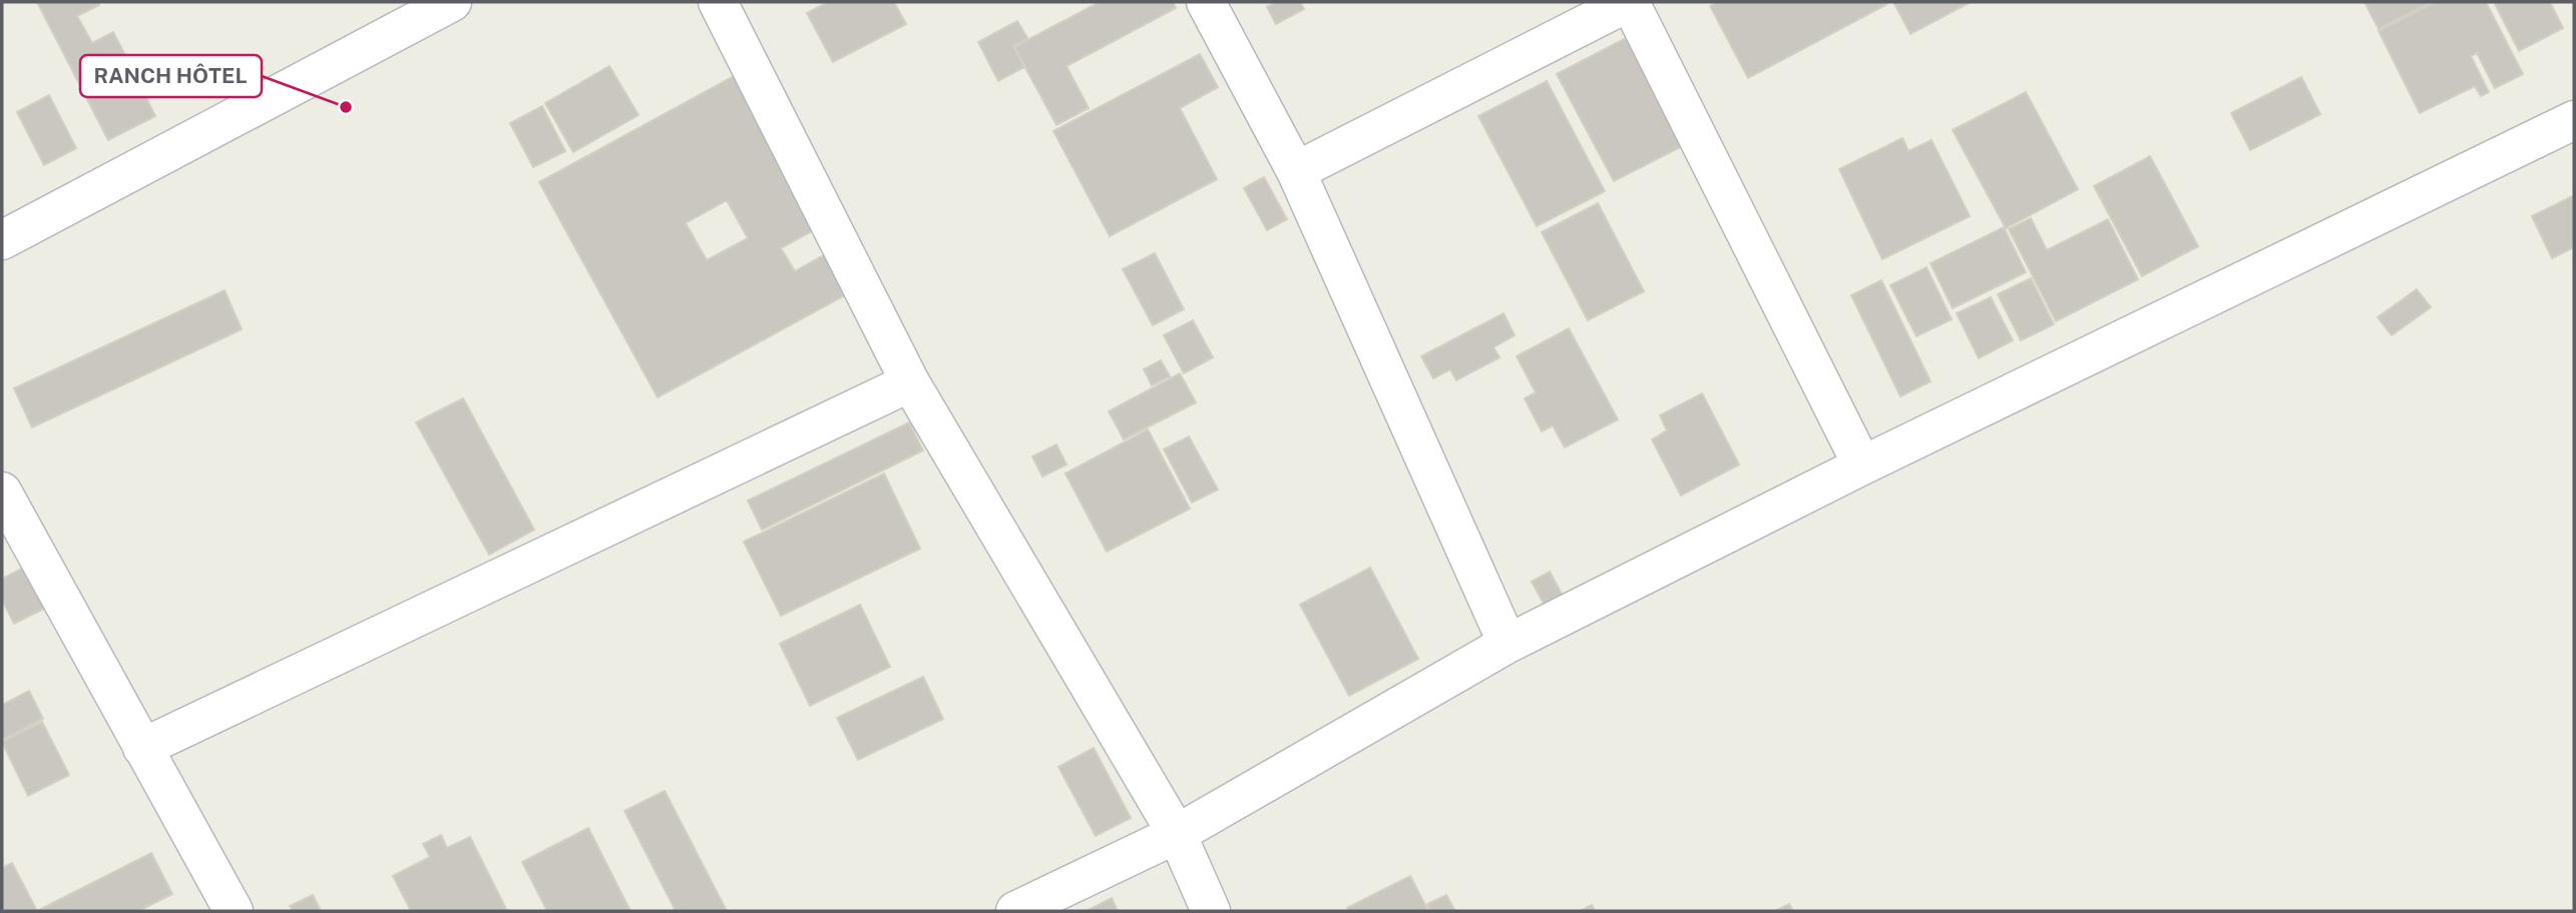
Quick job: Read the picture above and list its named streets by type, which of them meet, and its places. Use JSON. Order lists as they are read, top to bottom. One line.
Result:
{"places":["RANCH HÔTEL"]}
